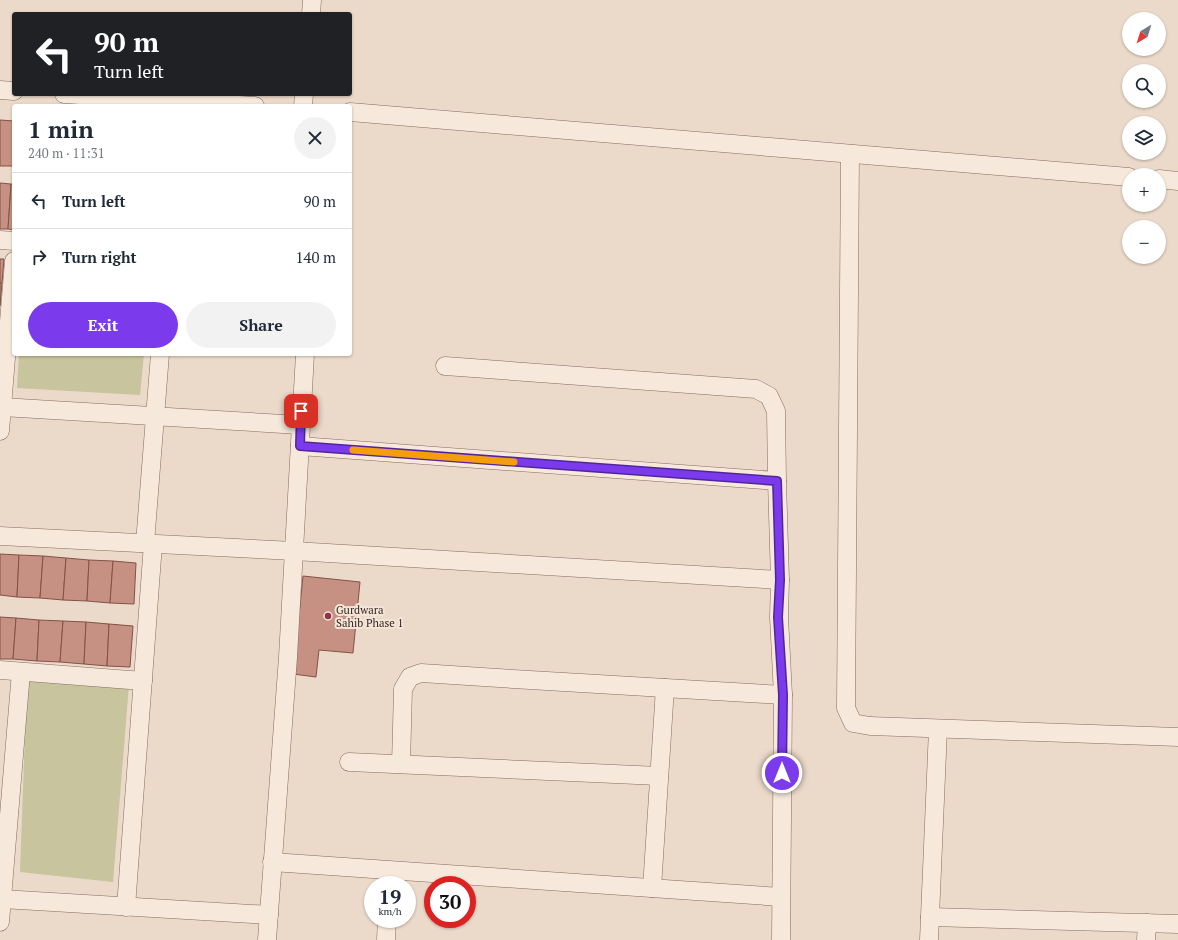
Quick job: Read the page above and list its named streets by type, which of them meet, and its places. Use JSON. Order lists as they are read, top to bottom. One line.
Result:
{"places":["Gurdwara Sahib Phase 1"],"north":"bottom left","page":{"map_buttons":["+","−"],"turn":["90 m","Turn left"],"heading":["1 min","240 m · 11:31"],"list":[{"name":"Turn left","value":"90 m"},{"name":"Turn right","value":"140 m"}],"buttons":["Exit","Share"],"speed":"19 km/h","limit":"30"}}
